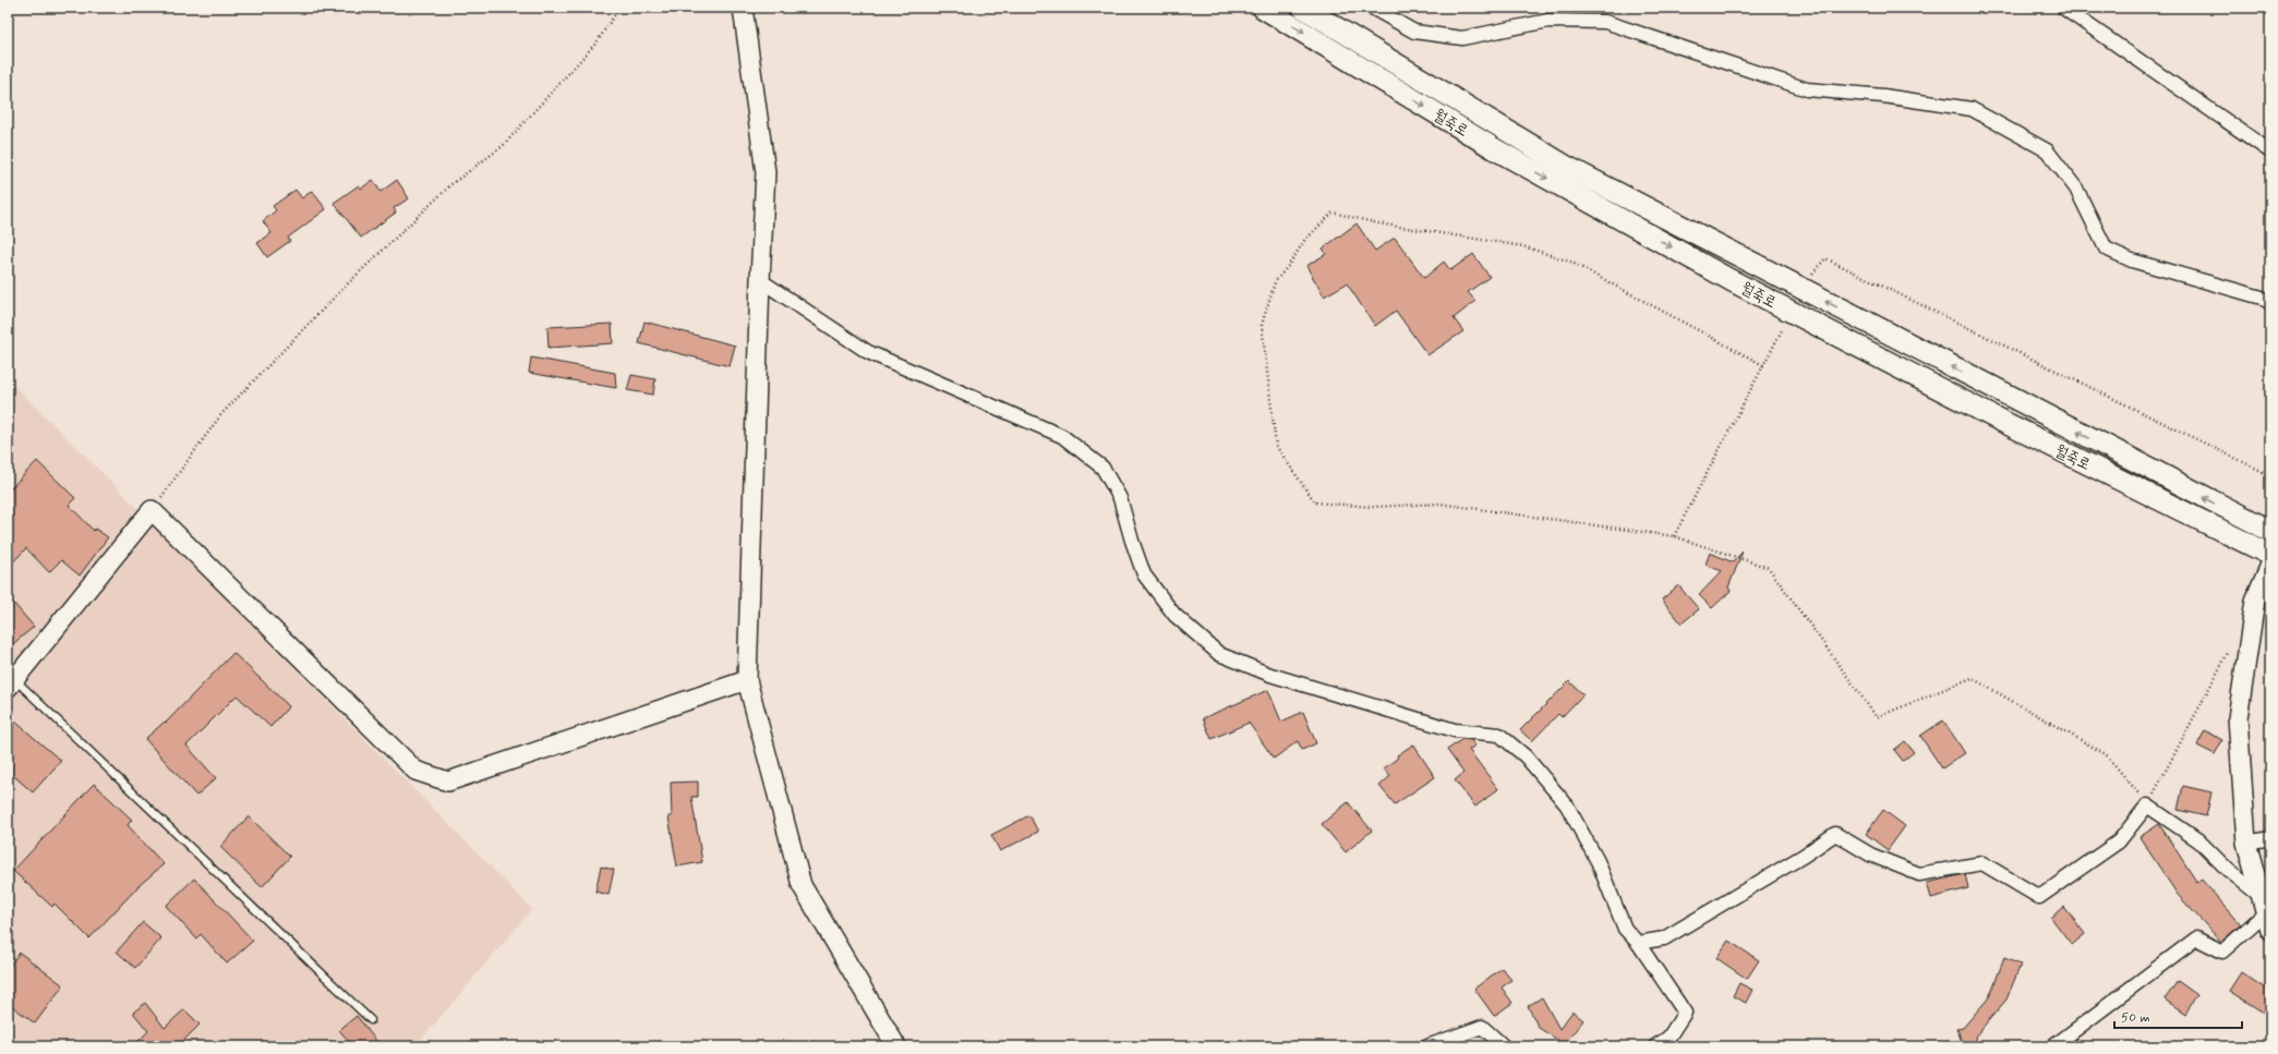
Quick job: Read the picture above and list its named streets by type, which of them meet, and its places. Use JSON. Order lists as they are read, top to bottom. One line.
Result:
{"streets":{"main road":["월죽로"]},"scale_bar":"50 m"}
